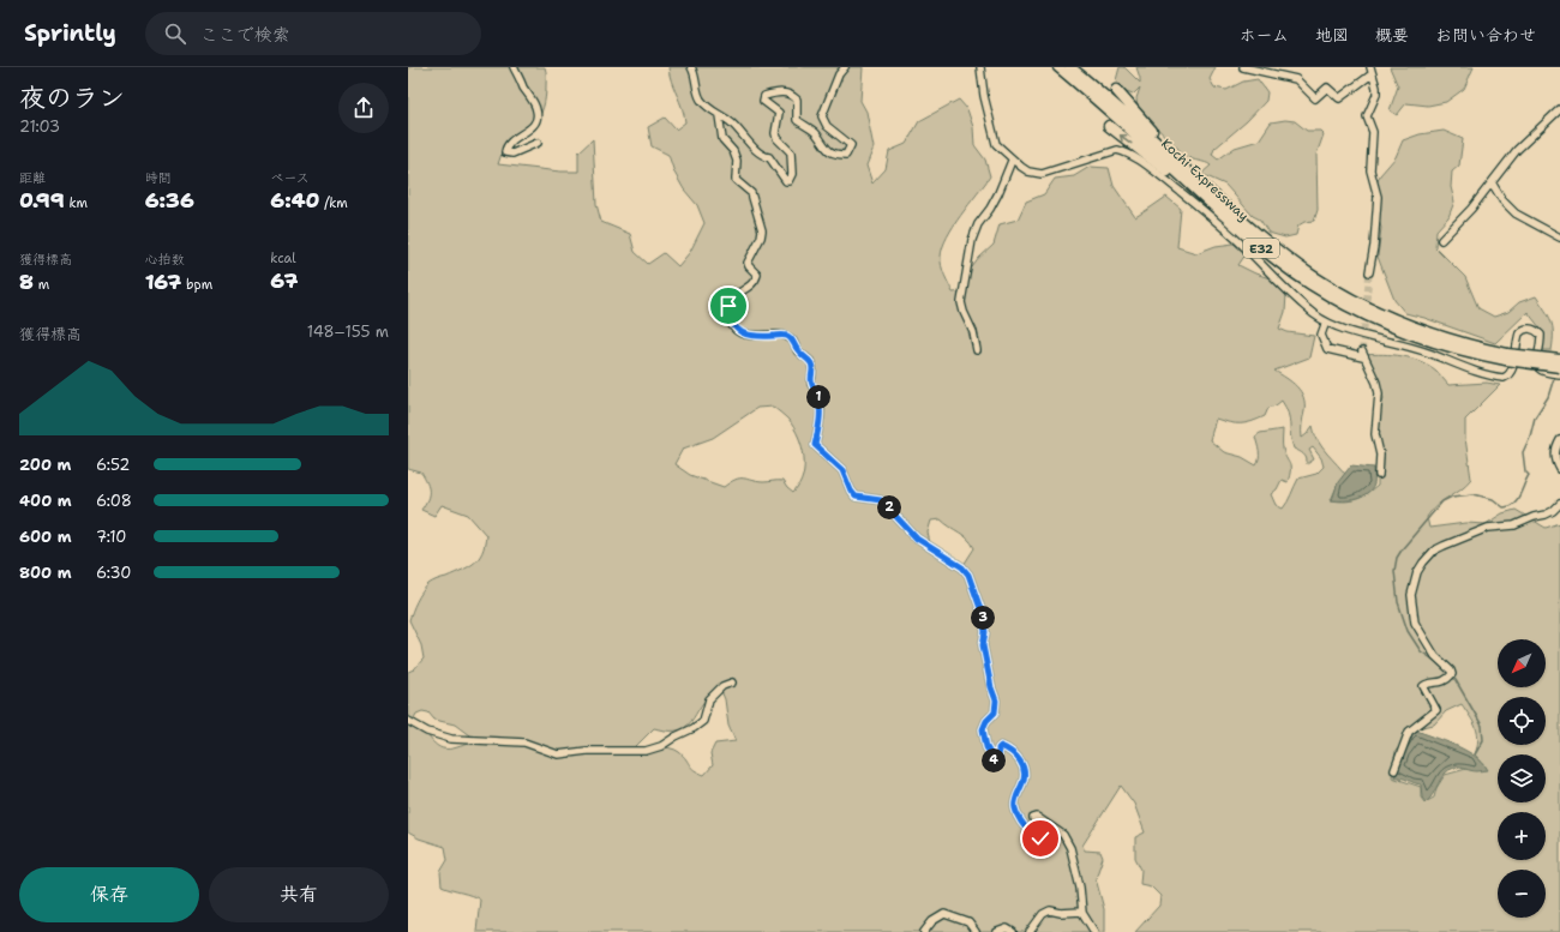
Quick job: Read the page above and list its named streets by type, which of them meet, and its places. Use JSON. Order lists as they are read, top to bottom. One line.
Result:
{"streets":{"highway":["Kochi Expressway","E32"]},"north":"bottom left","page":{"header":"Sprintly","search":"ここで検索","nav":["ホーム","地図","概要","お問い合わせ"],"heading":["夜のラン","21:03"],"stats":[["距離","0.99 km"],["時間","6:36"],["ペース","6:40 /km"],["獲得標高","8 m"],["心拍数","167 bpm"],["kcal","67"]],"chart":["獲得標高","148–155 m"],"pins":["1","2","3","4"],"list":[{"name":"200 m","note":"6:52"},{"name":"400 m","note":"6:08"},{"name":"600 m","note":"7:10"},{"name":"800 m","note":"6:30"}],"map_buttons":["+","−"],"buttons":["保存","共有"]}}
